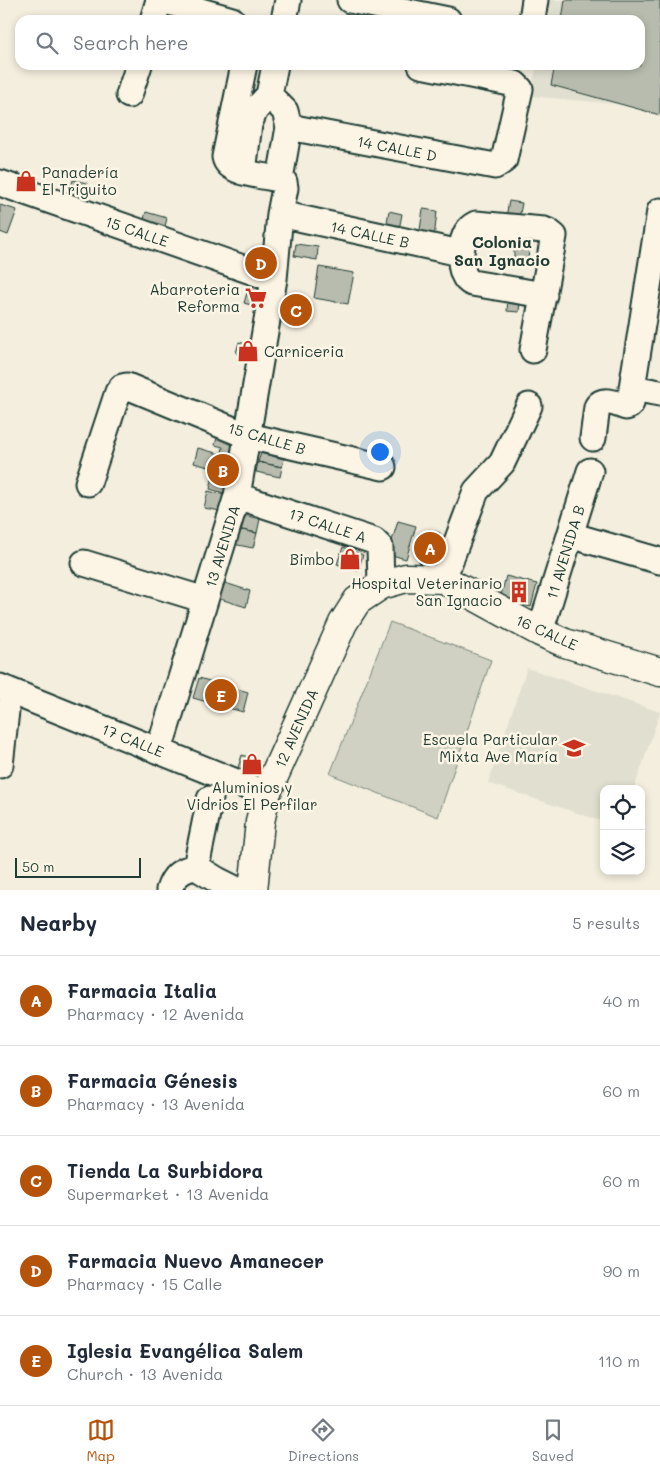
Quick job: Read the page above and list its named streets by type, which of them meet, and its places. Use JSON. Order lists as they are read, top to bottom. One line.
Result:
{"streets":{"main road":["16 CALLE","12 AVENIDA"],"street":["14 CALLE D","15 CALLE","14 CALLE B","15 CALLE B","17 CALLE A","13 AVENIDA","11 AVENIDA B","17 CALLE"]},"crossings":[["14 CALLE D","13 AVENIDA"],["15 CALLE","13 AVENIDA"],["14 CALLE B","13 AVENIDA"],["15 CALLE B","13 AVENIDA"],["17 CALLE A","13 AVENIDA"],["17 CALLE A","16 CALLE"],["17 CALLE A","12 AVENIDA"],["13 AVENIDA","17 CALLE"],["11 AVENIDA B","16 CALLE"],["16 CALLE","12 AVENIDA"],["12 AVENIDA","17 CALLE"]],"districts":["Colonia San Ignacio"],"places":{"shop":["Panadería El Triguito","Carniceria","Bimbo","Aluminios y Vidrios El Perfilar"],"supermarket":["Abarroteria Reforma"],"building":["Hospital Veterinario San Ignacio"],"school or university":["Escuela Particular Mixta Ave María"]},"scale_bar":"50 m","page":{"search":"Search here","pins":["D","C","B","A","E"],"scale":"50 m","heading":["Nearby","5 results"],"list":[{"mark":"A","name":"Farmacia Italia","note":"Pharmacy · 12 Avenida","value":"40 m"},{"mark":"B","name":"Farmacia Génesis","note":"Pharmacy · 13 Avenida","value":"60 m"},{"mark":"C","name":"Tienda La Surbidora","note":"Supermarket · 13 Avenida","value":"60 m"},{"mark":"D","name":"Farmacia Nuevo Amanecer","note":"Pharmacy · 15 Calle","value":"90 m"},{"mark":"E","name":"Iglesia Evangélica Salem","note":"Church · 13 Avenida","value":"110 m"}],"nav":["Map","Directions","Saved"]}}
